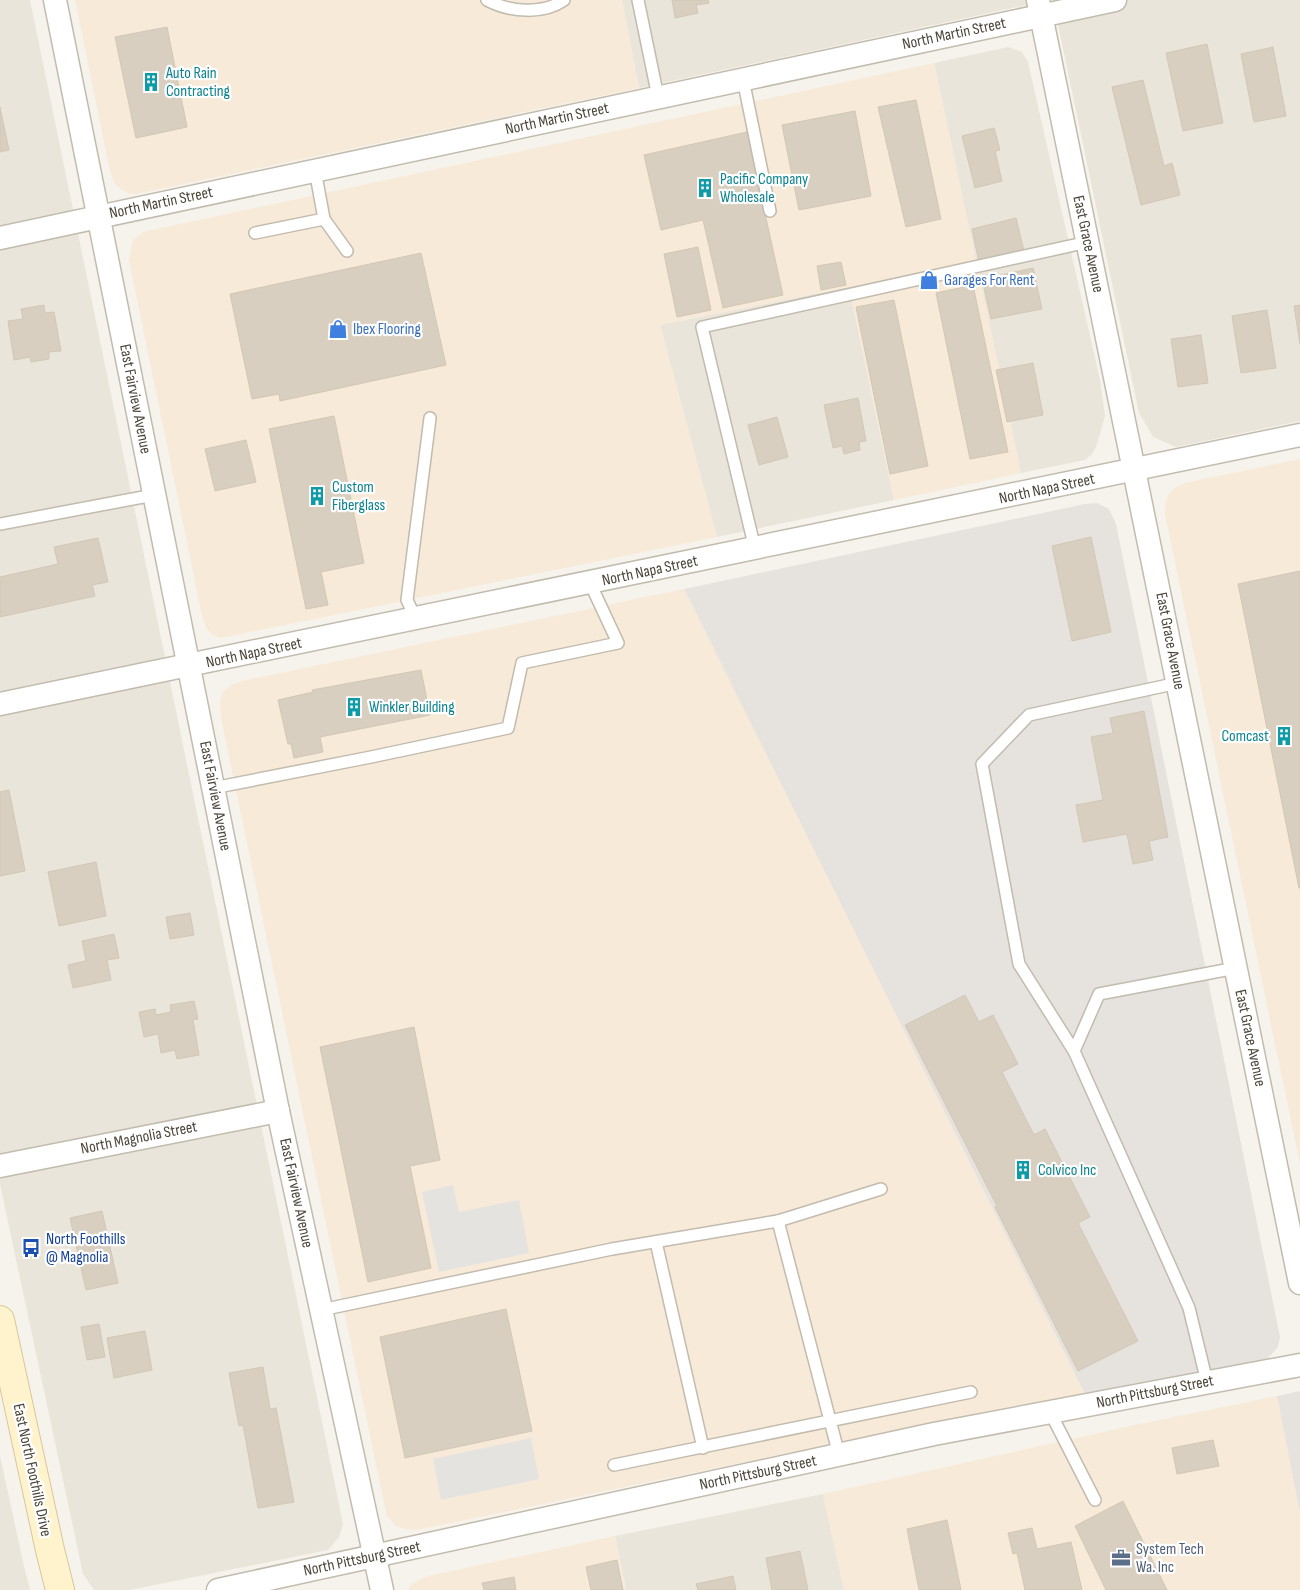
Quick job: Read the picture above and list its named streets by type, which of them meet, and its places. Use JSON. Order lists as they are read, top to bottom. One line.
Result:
{"streets":{"main road":["East North Foothills Drive"],"street":["North Martin Street","East Grace Avenue","East Fairview Avenue","North Napa Street","North Magnolia Street","North Pittsburg Street"]},"crossings":[["North Martin Street","East Grace Avenue"],["North Martin Street","East Fairview Avenue"],["East Grace Avenue","North Napa Street"],["East Fairview Avenue","North Napa Street"],["East Fairview Avenue","North Magnolia Street"],["East Fairview Avenue","North Pittsburg Street"]],"places":{"building":["Auto Rain Contracting","Pacific Company Wholesale","Custom Fiberglass","Winkler Building","Comcast","Colvico Inc"],"shop":["Garages For Rent","Ibex Flooring"],"bus stop":["North Foothills @ Magnolia"],"office":["System Tech Wa. Inc"]}}
